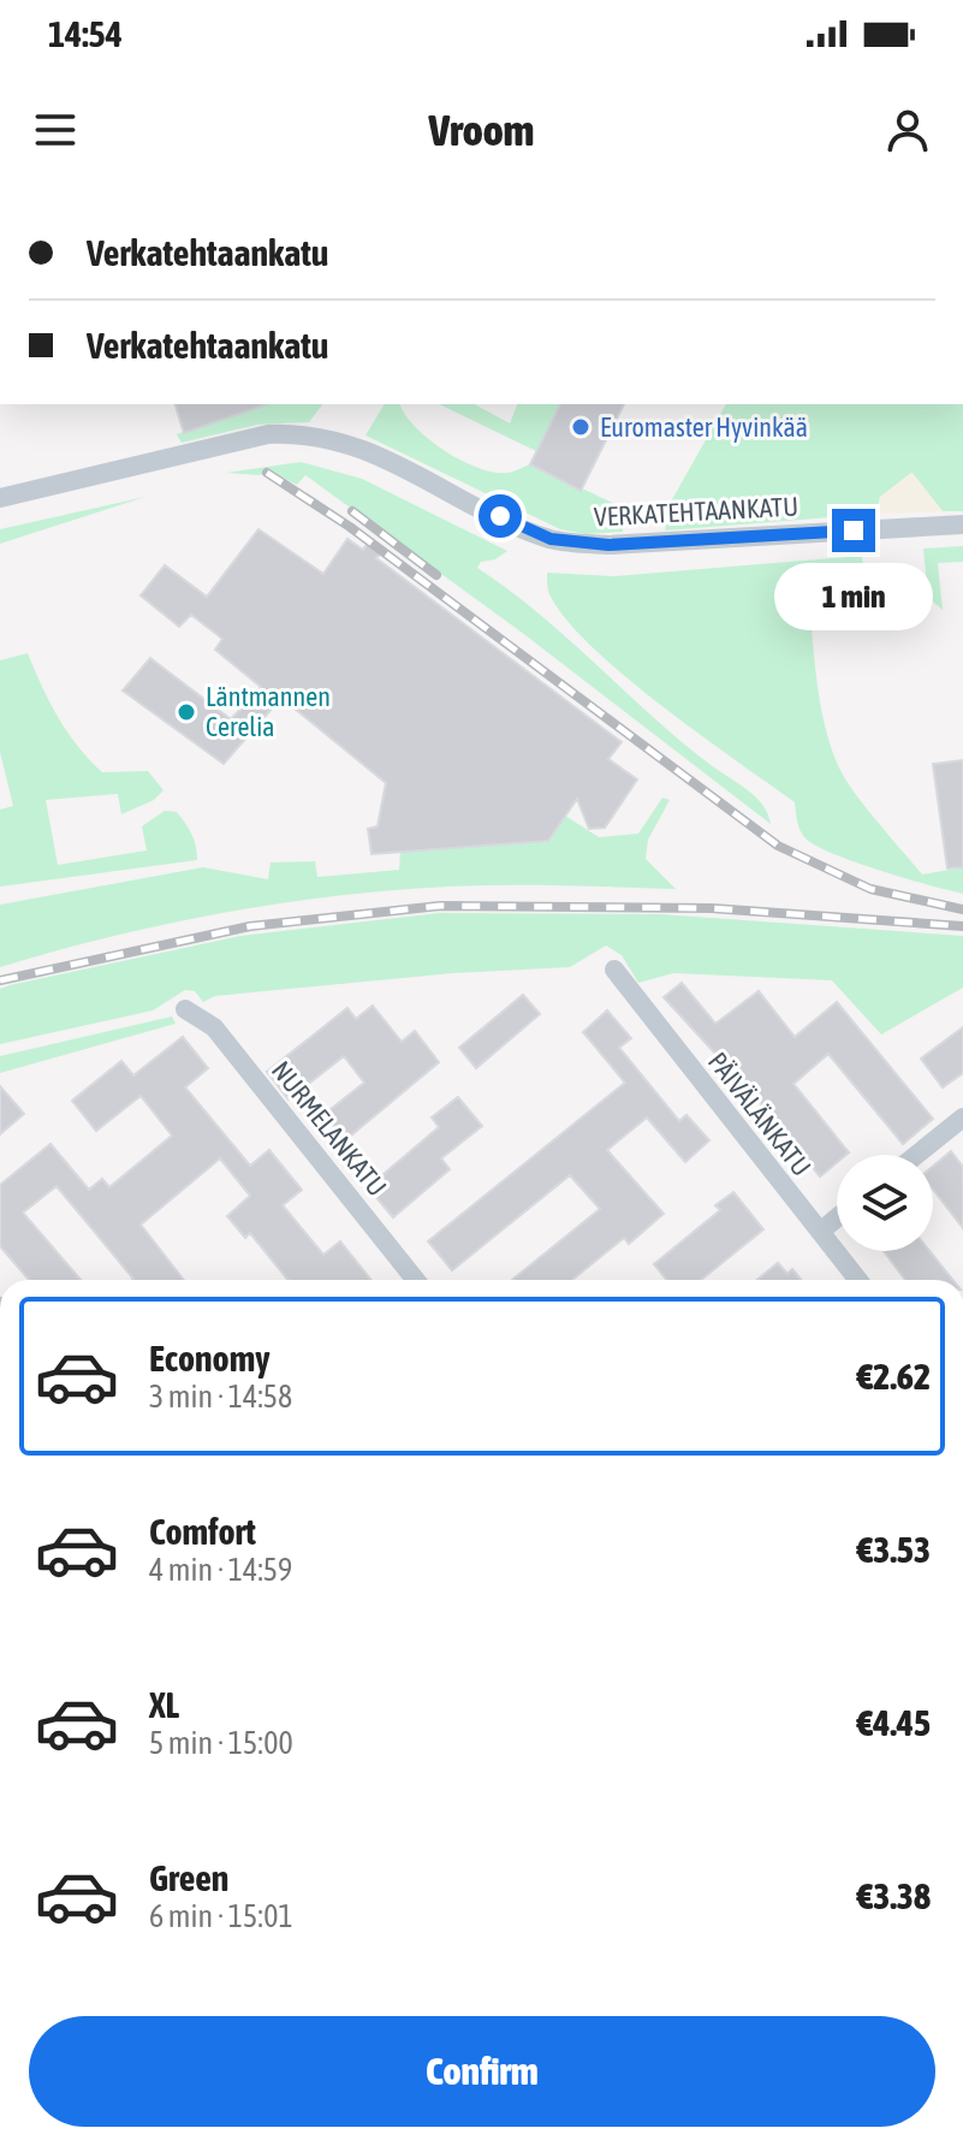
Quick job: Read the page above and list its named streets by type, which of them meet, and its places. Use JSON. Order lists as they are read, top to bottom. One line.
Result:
{"streets":{"street":["VERKATEHTAANKATU","PÄIVÄLÄNKATU","NURMELANKATU"]},"places":["Euromaster Hyvinkää","Läntmannen Cerelia"],"page":{"status":"14:54","header":"Vroom","banner":["Verkatehtaankatu","Verkatehtaankatu"],"bubble":"1 min","list":[{"name":"Economy","note":"3 min · 14:58","value":"€2.62"},{"name":"Comfort","note":"4 min · 14:59","value":"€3.53"},{"name":"XL","note":"5 min · 15:00","value":"€4.45"},{"name":"Green","note":"6 min · 15:01","value":"€3.38"}],"buttons":"Confirm"}}
